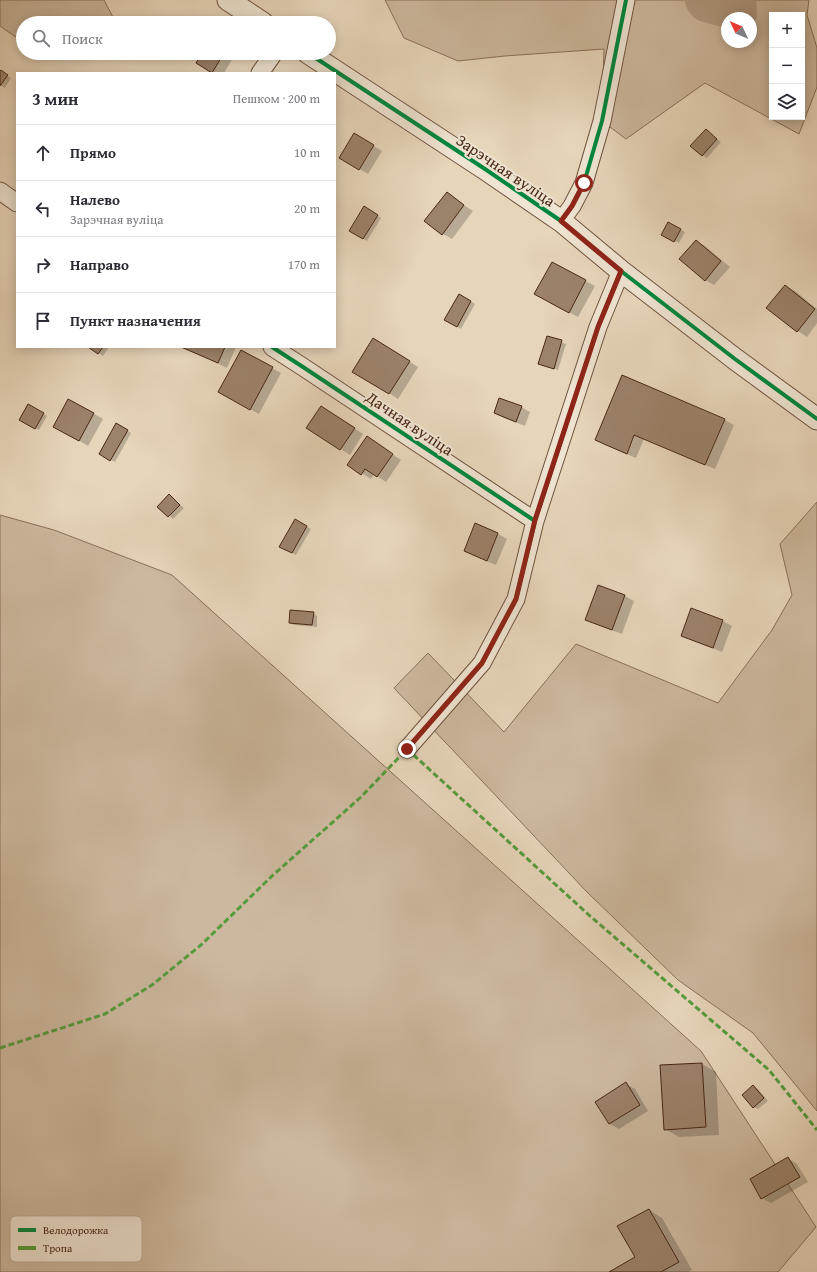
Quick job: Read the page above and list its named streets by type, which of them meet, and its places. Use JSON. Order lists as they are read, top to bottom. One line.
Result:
{"streets":{"street":["Зарэчная вуліца","Дачная вуліца"]},"legend":["Велодорожка","Тропа"],"north":"top left","page":{"map_buttons":["+","−"],"search":"Поиск","heading":["3 мин","Пешком · 200 m"],"list":[["Прямо","10 m"],["Налево","Зарэчная вуліца","20 m"],["Направо","170 m"],"Пункт назначения"]}}
